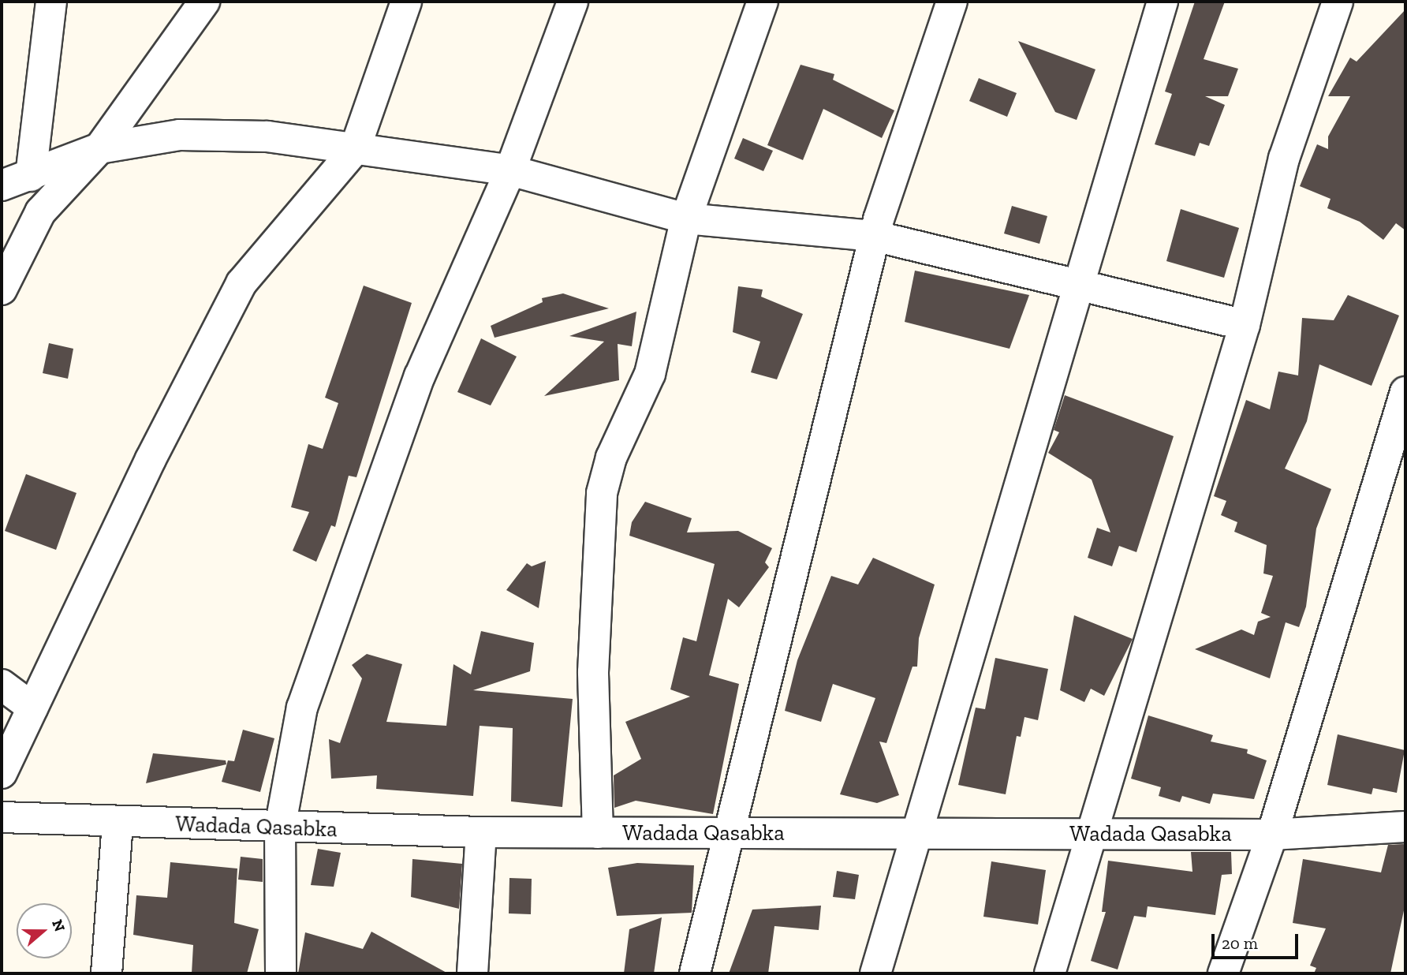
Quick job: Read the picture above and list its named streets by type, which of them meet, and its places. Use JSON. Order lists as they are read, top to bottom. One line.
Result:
{"streets":{"street":["Wadada Qasabka"]},"scale_bar":"20 m","north":"right"}
